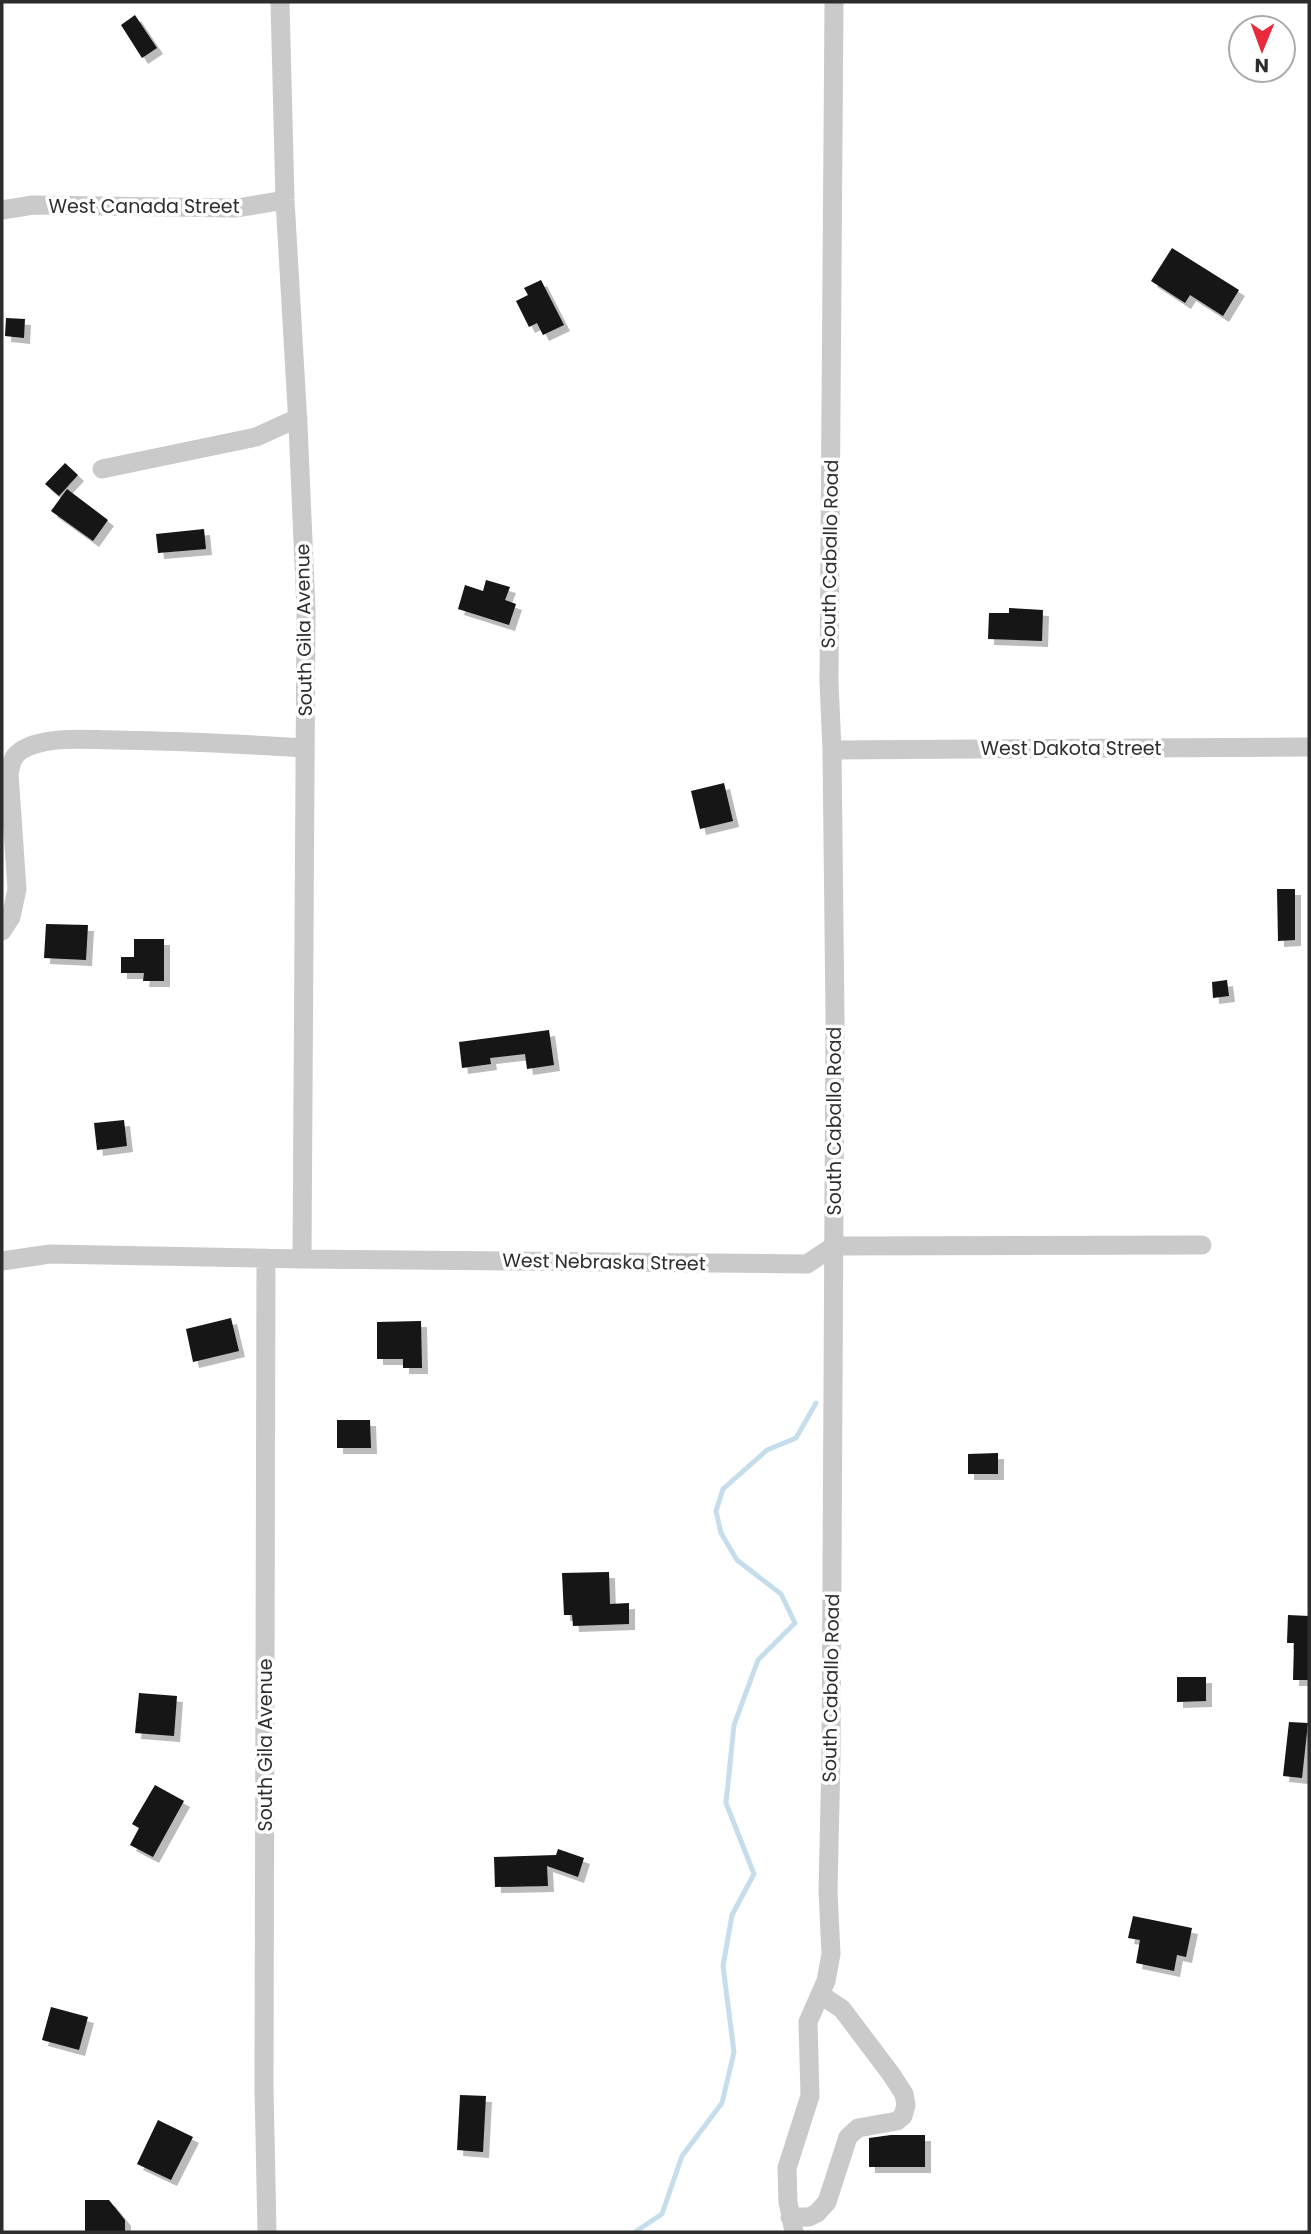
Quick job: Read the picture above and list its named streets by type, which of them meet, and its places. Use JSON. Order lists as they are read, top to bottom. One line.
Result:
{"streets":{"street":["West Canada Street","South Caballo Road","South Gila Avenue","West Dakota Street","West Nebraska Street"]},"crossings":[["West Canada Street","South Gila Avenue"],["South Caballo Road","West Dakota Street"],["South Caballo Road","West Nebraska Street"],["South Gila Avenue","West Nebraska Street"]],"north":"bottom"}
